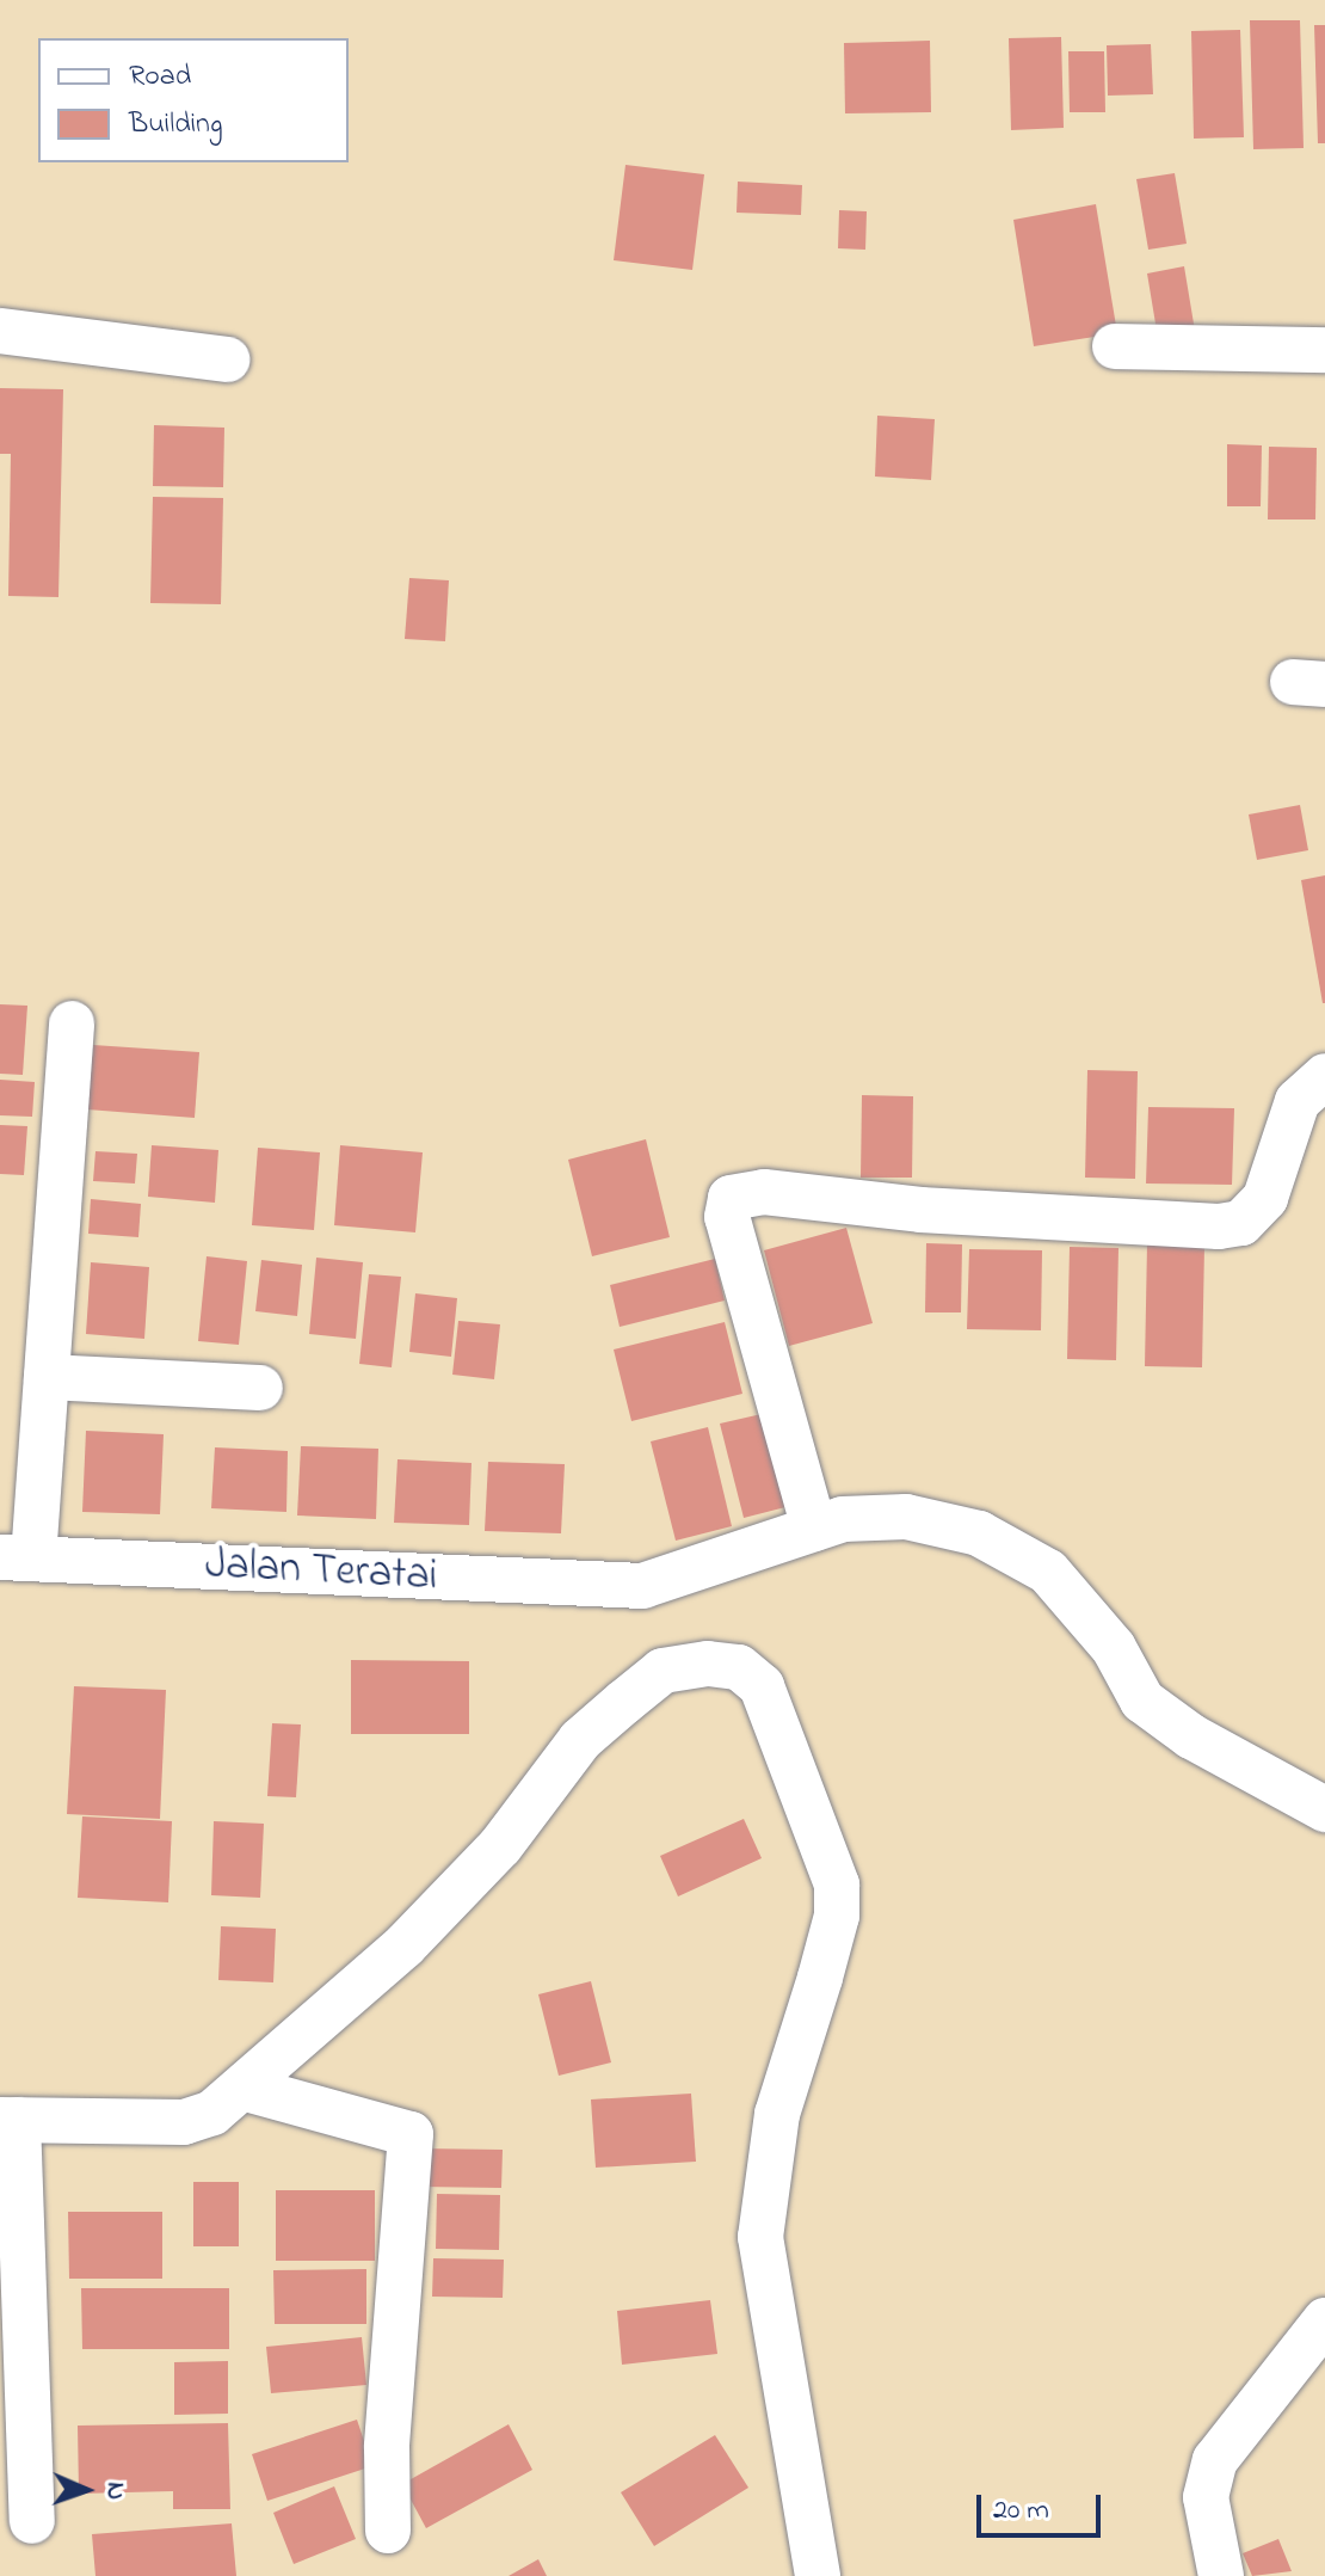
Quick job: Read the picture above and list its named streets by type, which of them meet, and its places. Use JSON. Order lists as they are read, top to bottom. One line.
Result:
{"streets":{"street":["Jalan Teratai"]},"legend":["Road","Building"],"scale_bar":"20 m","north":"right"}
